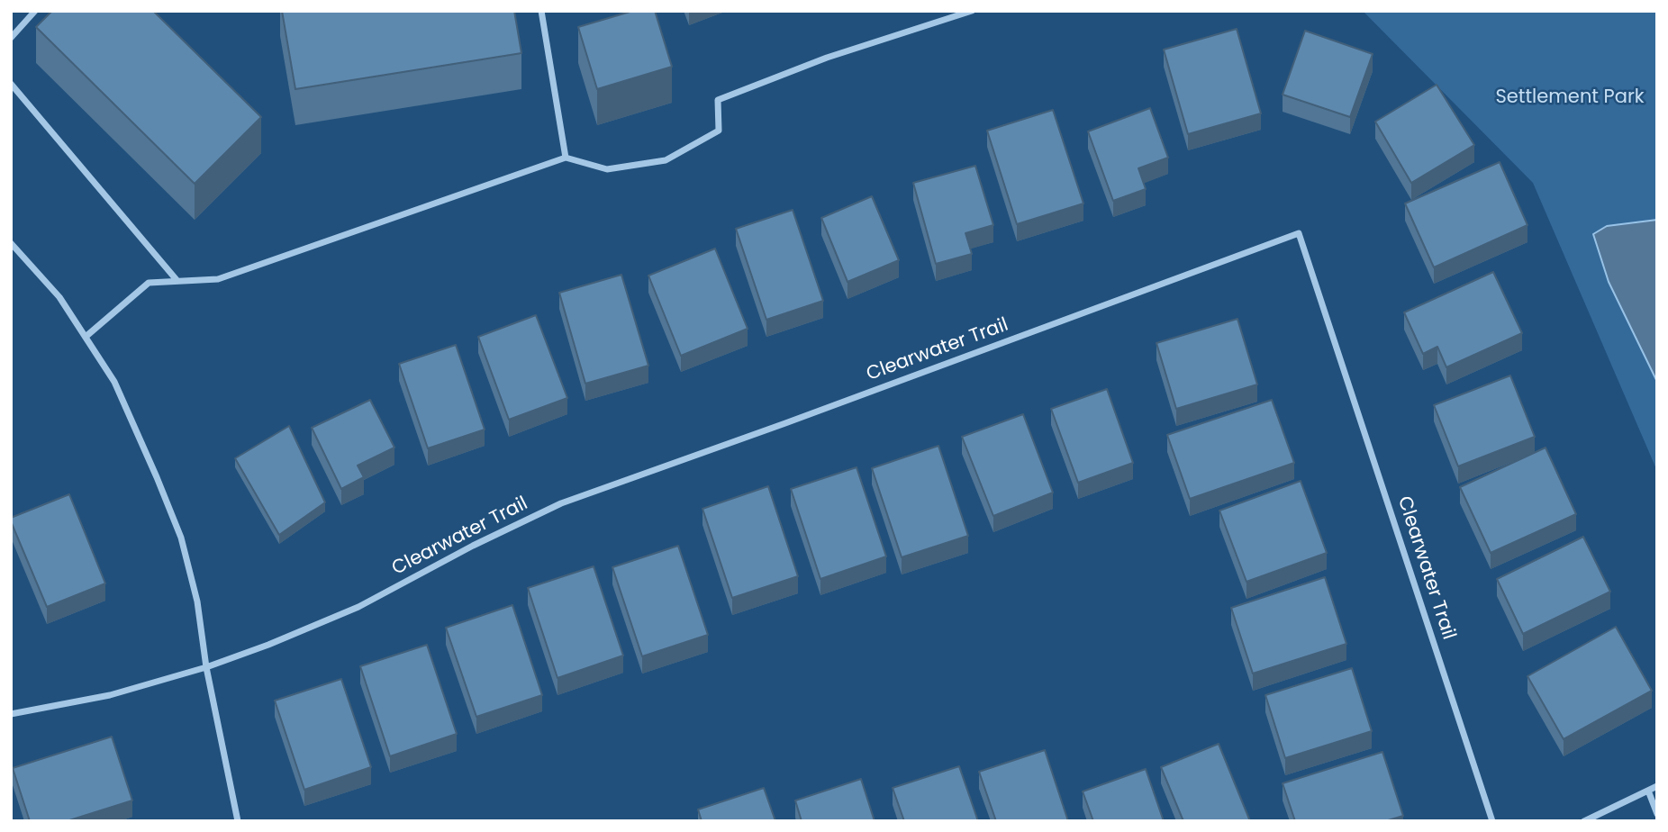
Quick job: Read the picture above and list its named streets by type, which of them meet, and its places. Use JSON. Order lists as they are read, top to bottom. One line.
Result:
{"streets":{"street":["Clearwater Trail"]},"parks":["Settlement Park"]}
